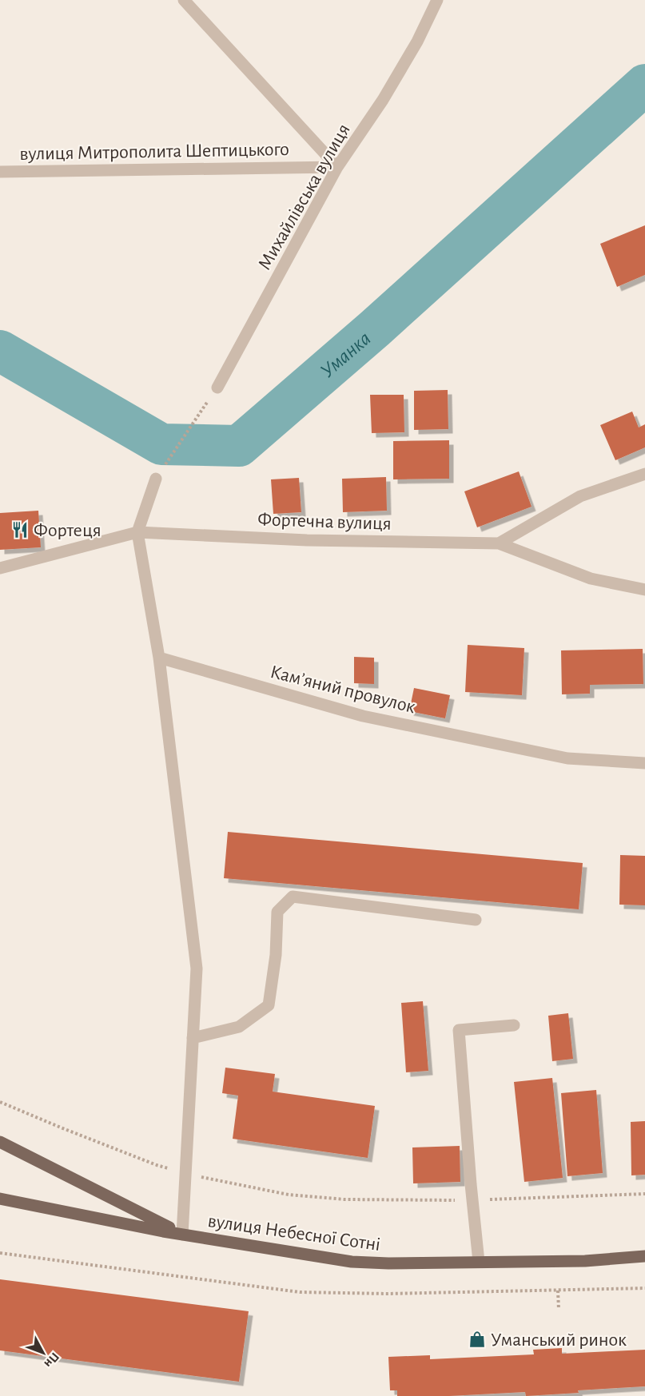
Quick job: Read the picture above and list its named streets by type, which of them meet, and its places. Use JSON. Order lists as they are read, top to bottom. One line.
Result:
{"streets":{"main road":["вулиця Небесної Сотні"],"street":["вулиця Митрополита Шептицького","Михайлівська вулиця","Фортечна вулиця","Камʼяний провулок"]},"crossings":[["вулиця Митрополита Шептицького","Михайлівська вулиця"]],"water":["Уманка"],"places":{"restaurant":["Фортеця"],"shop":["Уманський ринок"]},"north":"bottom right"}
